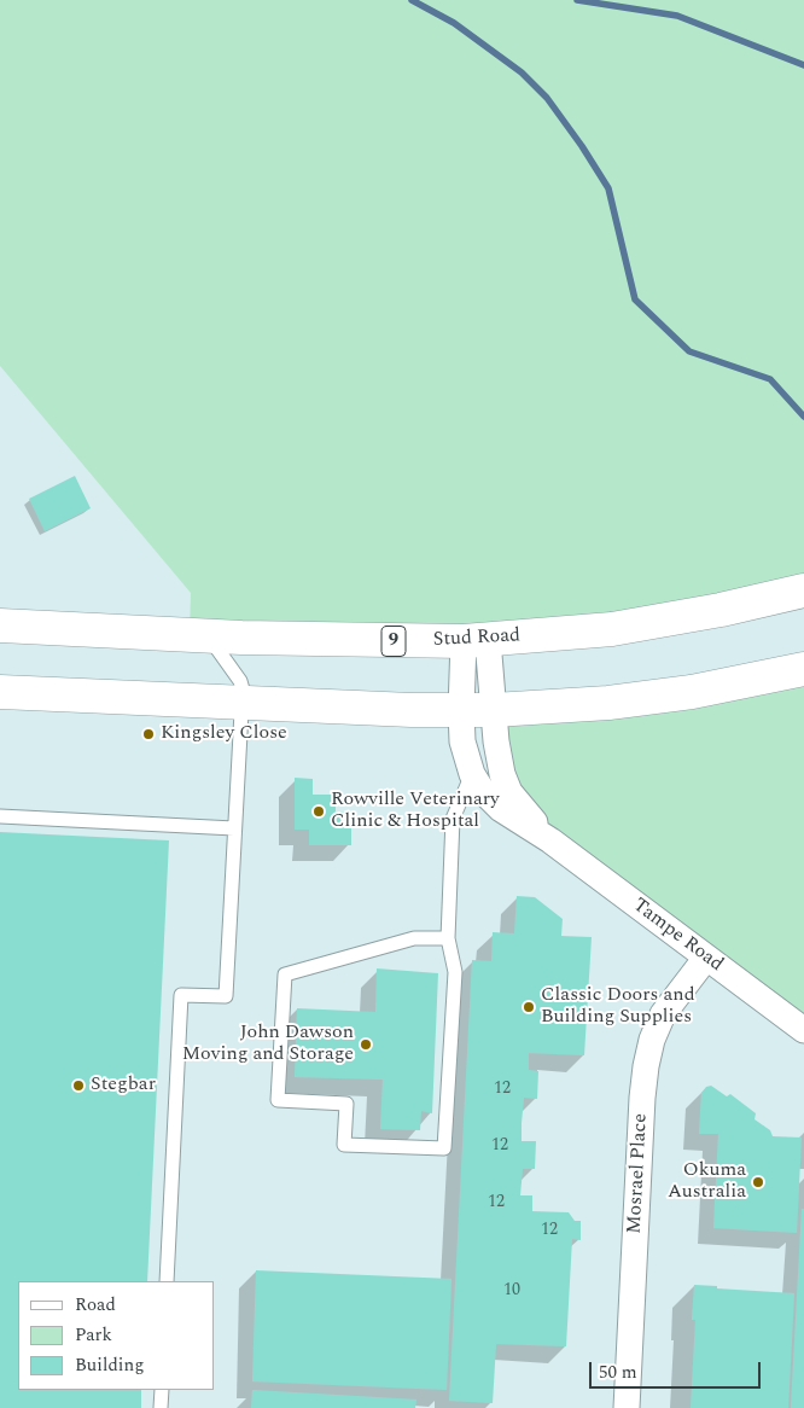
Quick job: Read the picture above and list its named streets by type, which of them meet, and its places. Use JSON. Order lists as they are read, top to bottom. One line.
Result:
{"streets":{"highway":["Stud Road","9"],"street":["Tampe Road","Mosrael Place"]},"crossings":[["Stud Road","Tampe Road"],["Tampe Road","Mosrael Place"]],"places":["Kingsley Close","Rowville Veterinary Clinic & Hospital","Classic Doors and Building Supplies","John Dawson Moving and Storage","Stegbar","Okuma Australia"],"house_numbers":["12","12","12","12","10"],"legend":["Road","Park","Building"],"scale_bar":"50 m"}
